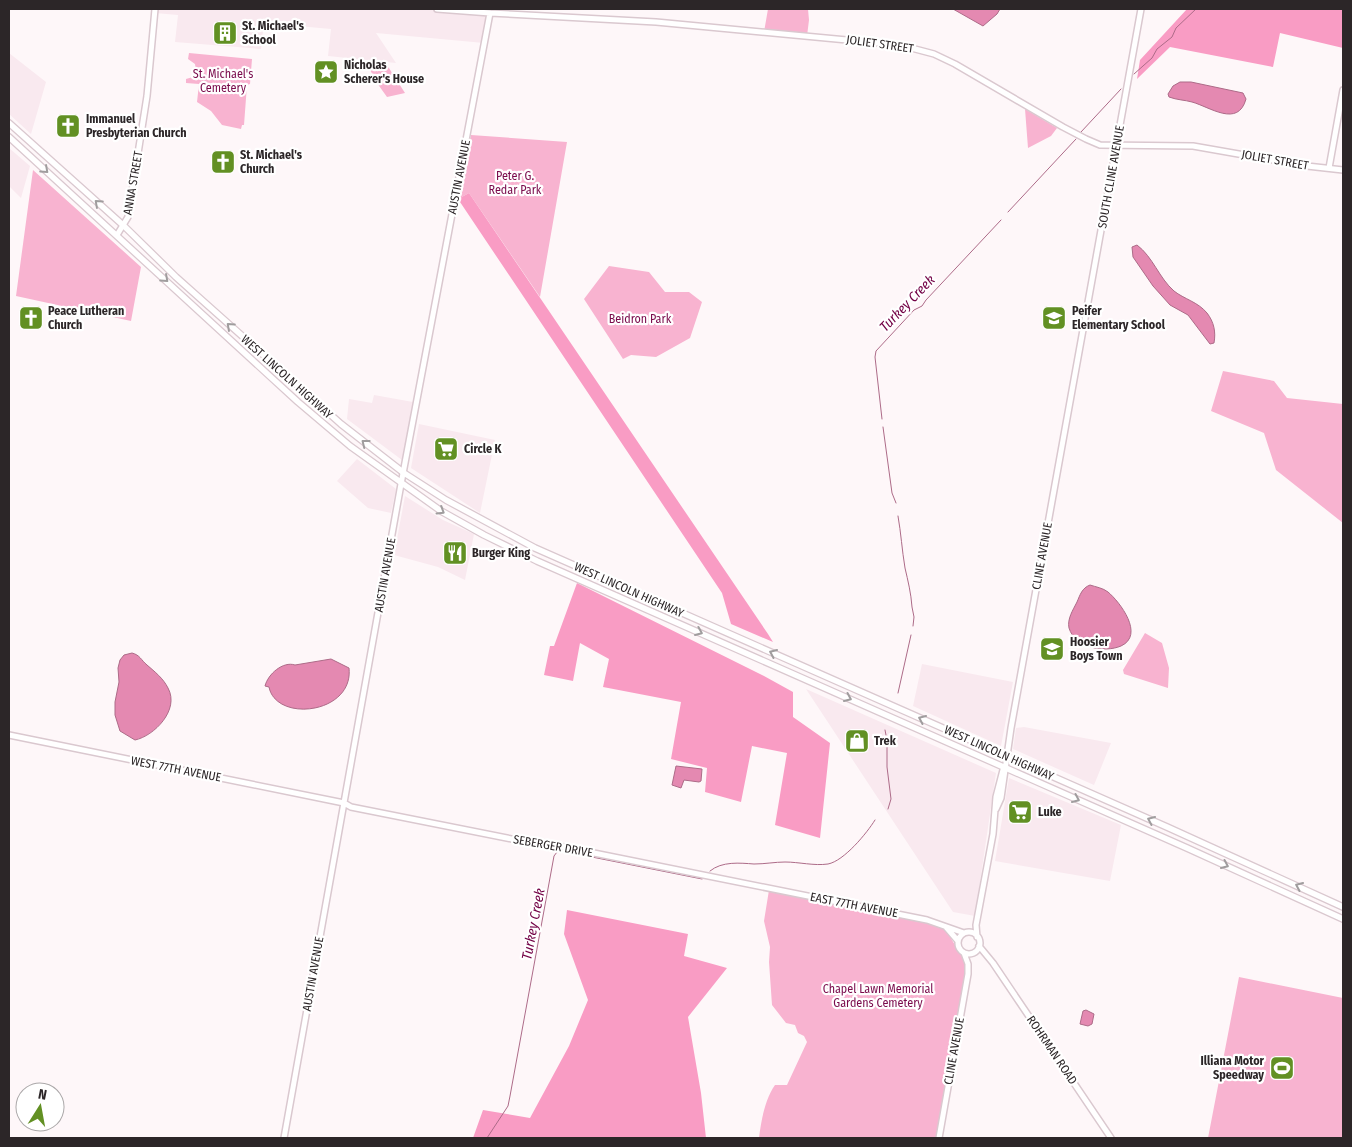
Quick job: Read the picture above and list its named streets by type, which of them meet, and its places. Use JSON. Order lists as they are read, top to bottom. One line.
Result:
{"streets":{"main road":["WEST LINCOLN HIGHWAY"],"street":["JOLIET STREET","AUSTIN AVENUE","SOUTH CLINE AVENUE","ANNA STREET","CLINE AVENUE","WEST 77TH AVENUE","SEBERGER DRIVE","EAST 77TH AVENUE","ROHRMAN ROAD"]},"crossings":[["JOLIET STREET","AUSTIN AVENUE"],["JOLIET STREET","SOUTH CLINE AVENUE"],["AUSTIN AVENUE","WEST LINCOLN HIGHWAY"],["AUSTIN AVENUE","WEST 77TH AVENUE"],["AUSTIN AVENUE","SEBERGER DRIVE"],["SOUTH CLINE AVENUE","CLINE AVENUE"],["ANNA STREET","WEST LINCOLN HIGHWAY"],["WEST LINCOLN HIGHWAY","CLINE AVENUE"],["CLINE AVENUE","EAST 77TH AVENUE"],["CLINE AVENUE","ROHRMAN ROAD"],["WEST 77TH AVENUE","SEBERGER DRIVE"],["SEBERGER DRIVE","EAST 77TH AVENUE"],["EAST 77TH AVENUE","ROHRMAN ROAD"]],"water":["Turkey Creek"],"parks":["St. Michael's Cemetery","Peter G. Redar Park","Beidron Park","Chapel Lawn Memorial Gardens Cemetery"],"places":{"building":["St. Michael's School"],"place":["Nicholas Scherer's House"],"church":["Immanuel Presbyterian Church","St. Michael's Church","Peace Lutheran Church"],"school or university":["Peifer Elementary School","Hoosier Boys Town"],"supermarket":["Circle K","Luke"],"restaurant":["Burger King"],"shop":["Trek"],"sports":["Illiana Motor Speedway"]},"north":"top"}
